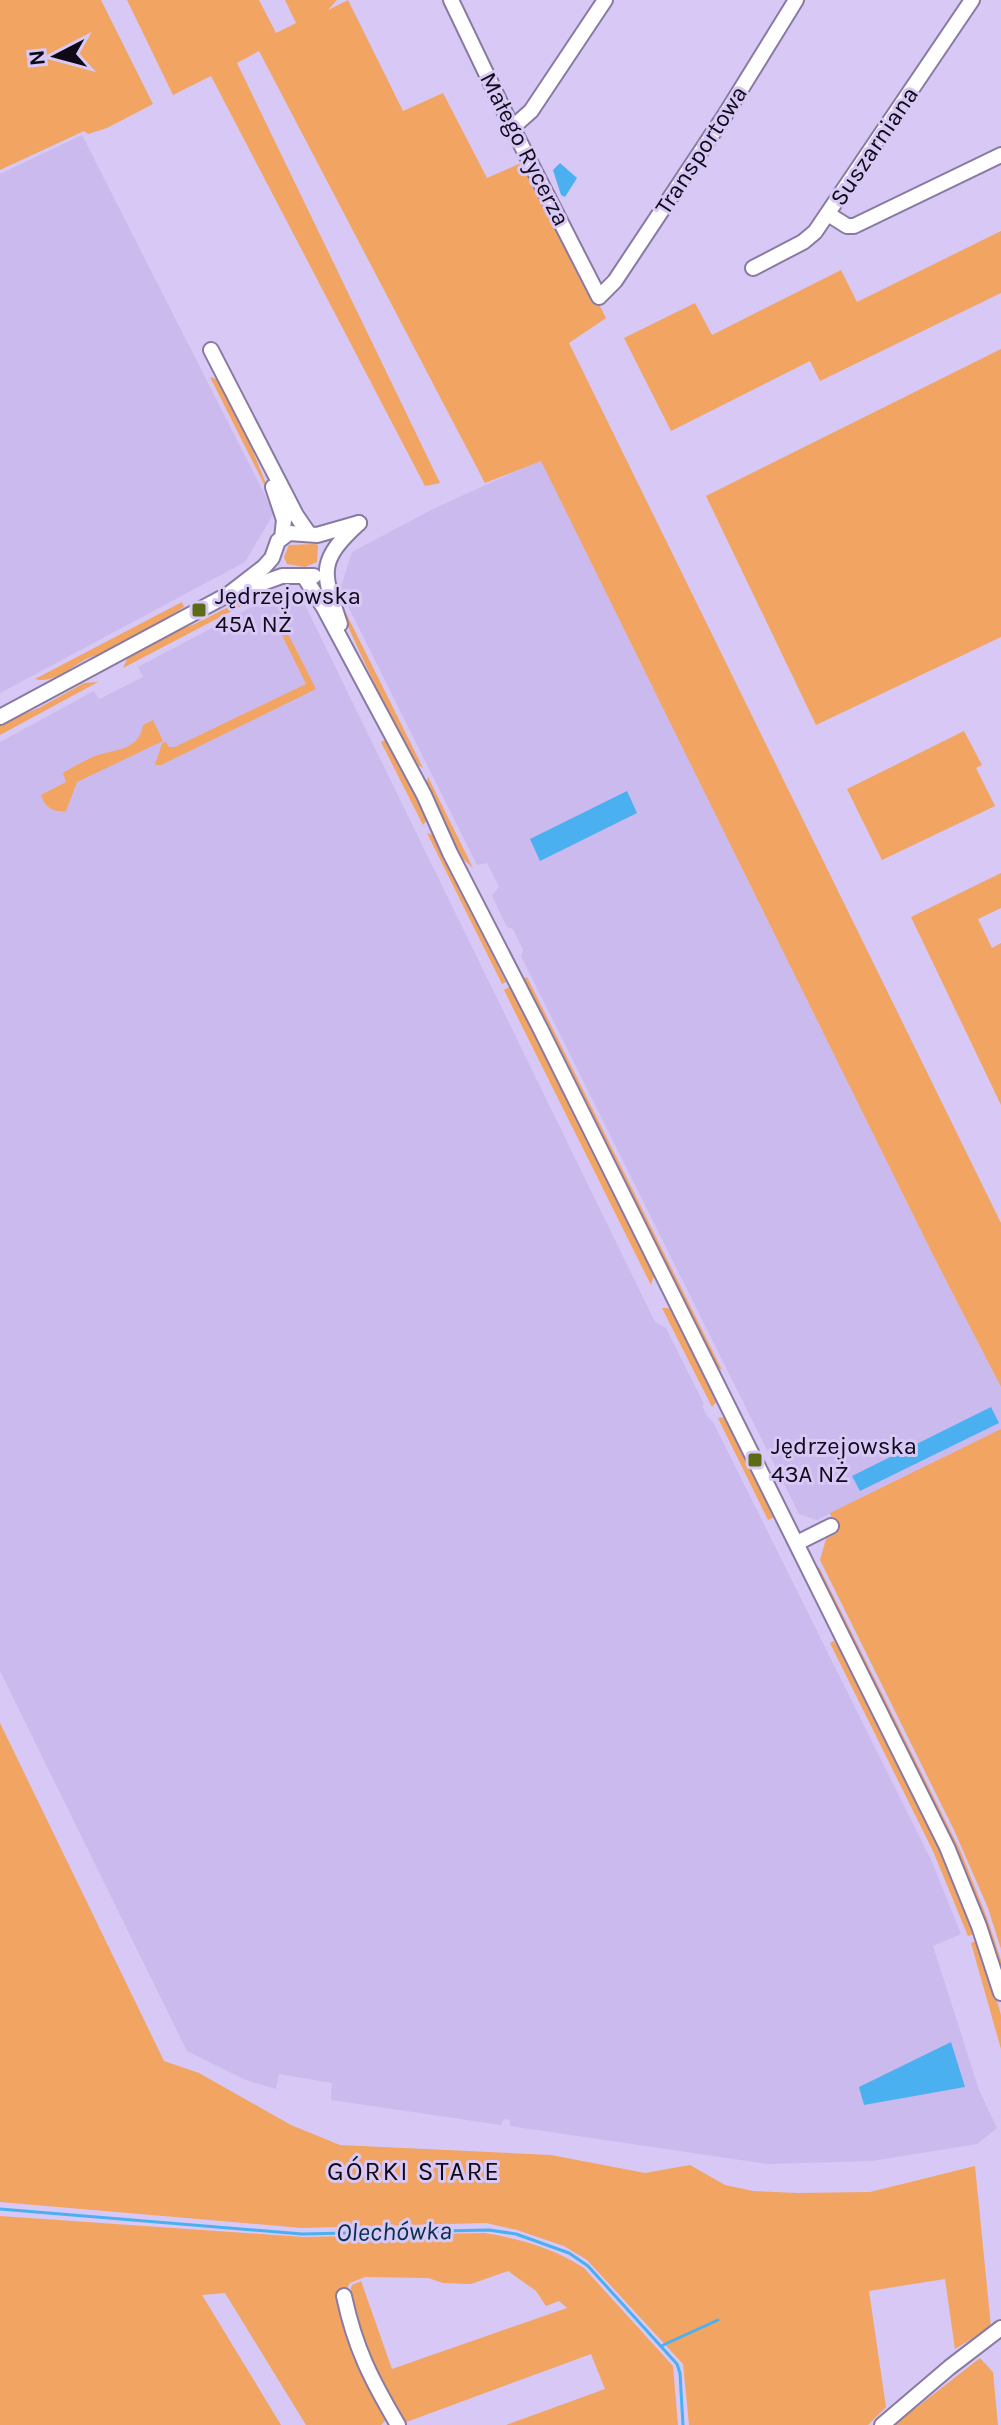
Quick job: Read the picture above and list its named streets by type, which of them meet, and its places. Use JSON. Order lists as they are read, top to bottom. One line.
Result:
{"streets":{"street":["Suszarniana","Małego Rycerza","Transportowa"]},"crossings":[["Małego Rycerza","Transportowa"]],"districts":["GÓRKI STARE"],"water":["Olechówka"],"places":{"transit":["Jędrzejowska 45A NŻ","Jędrzejowska 43A NŻ"]},"north":"left"}
